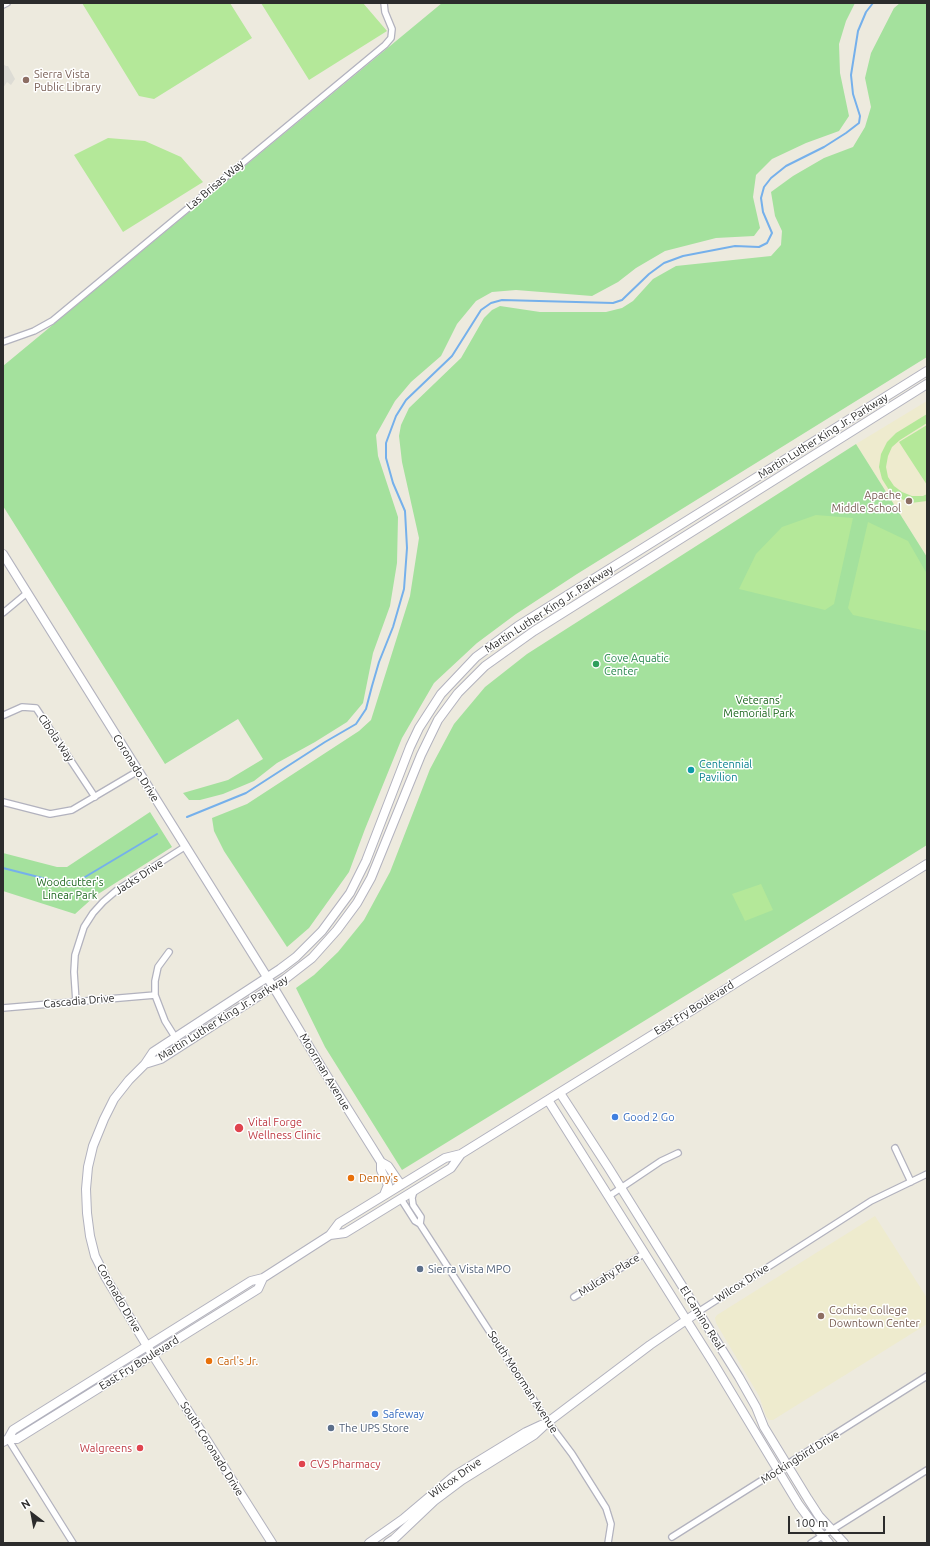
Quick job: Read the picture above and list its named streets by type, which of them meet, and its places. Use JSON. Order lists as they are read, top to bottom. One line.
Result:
{"streets":{"street":["Las Brisas Way","Martin Luther King Jr. Parkway","Cibola Way","Coronado Drive","Jacks Drive","Cascadia Drive","East Fry Boulevard","Moorman Avenue","Mulcahy Place","Wilcox Drive","El Camino Real","South Moorman Avenue","South Coronado Drive","Mockingbird Drive"]},"crossings":[["Martin Luther King Jr. Parkway","Coronado Drive"],["Martin Luther King Jr. Parkway","Moorman Avenue"],["Coronado Drive","Jacks Drive"],["Coronado Drive","East Fry Boulevard"],["Coronado Drive","Moorman Avenue"],["Coronado Drive","South Coronado Drive"],["Jacks Drive","Cascadia Drive"],["East Fry Boulevard","Moorman Avenue"],["East Fry Boulevard","El Camino Real"],["East Fry Boulevard","South Moorman Avenue"],["East Fry Boulevard","South Coronado Drive"],["Mulcahy Place","El Camino Real"],["Wilcox Drive","El Camino Real"],["Wilcox Drive","South Moorman Avenue"],["El Camino Real","Mockingbird Drive"]],"parks":["Veterans' Memorial Park","Woodcutter's Linear Park"],"places":["Sierra Vista Public Library","Apache Middle School","Cove Aquatic Center","Centennial Pavilion","Good 2 Go","Vital Forge Wellness Clinic","Denny's","Sierra Vista MPO","Cochise College Downtown Center","Carl's Jr.","Safeway","The UPS Store","Walgreens","CVS Pharmacy"],"scale_bar":"100 m","north":"top left"}
